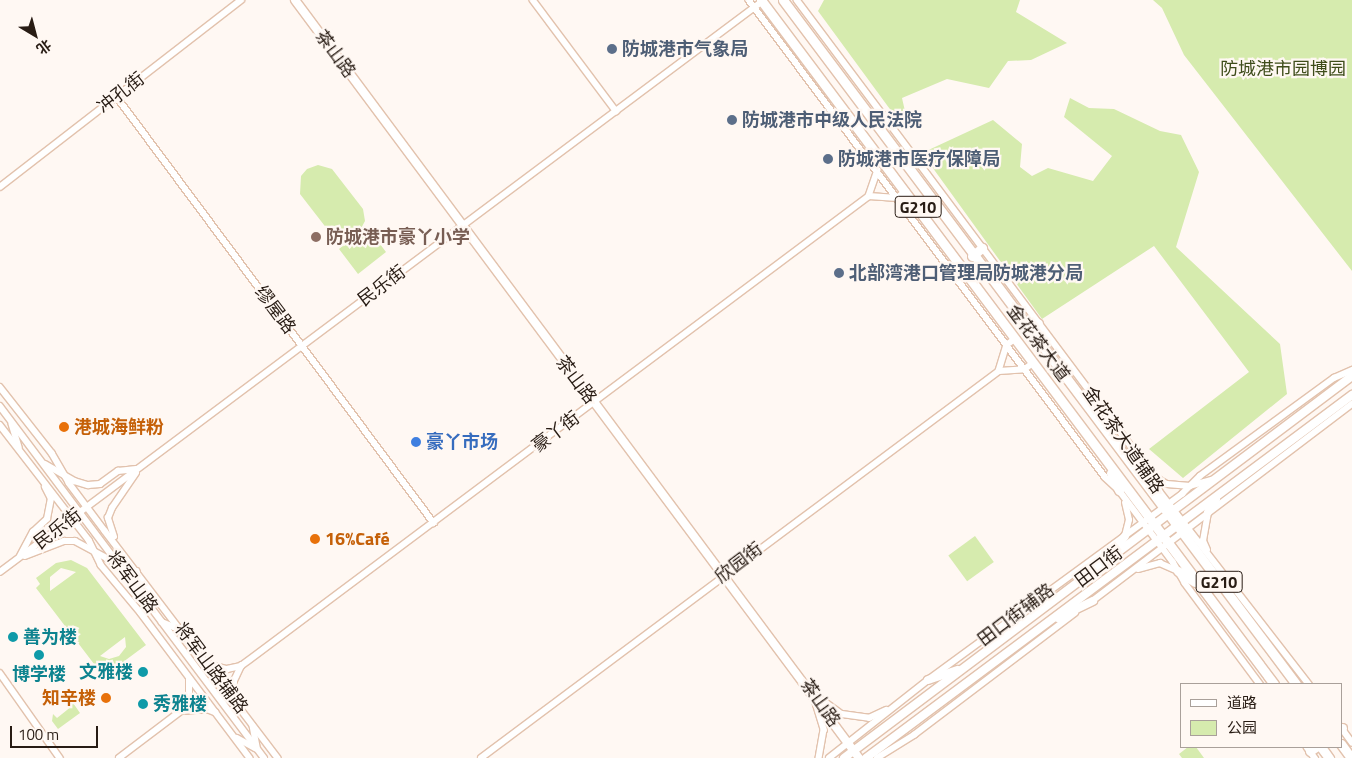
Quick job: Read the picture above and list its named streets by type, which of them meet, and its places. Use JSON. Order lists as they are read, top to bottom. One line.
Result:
{"streets":{"highway":["G210","金花茶大道"],"main road":["茶山路","田口街"],"street":["冲孔街","民乐街","缪屋路","豪丫街","金花茶大道辅路","欣园街","将军山路","田口街辅路","将军山路辅路"]},"crossings":[["茶山路","民乐街"],["茶山路","豪丫街"],["茶山路","欣园街"],["茶山路","田口街"],["茶山路","田口街辅路"],["冲孔街","缪屋路"],["民乐街","缪屋路"],["民乐街","金花茶大道"],["民乐街","金花茶大道辅路"],["民乐街","将军山路"],["民乐街","将军山路辅路"],["缪屋路","豪丫街"],["金花茶大道","金花茶大道辅路"],["金花茶大道","田口街"],["金花茶大道","田口街辅路"],["金花茶大道辅路","田口街"],["金花茶大道辅路","田口街辅路"],["田口街","田口街辅路"]],"parks":["防城港市园博园"],"places":["防城港市气象局","防城港市中级人民法院","防城港市医疗保障局","防城港市豪丫小学","北部湾港口管理局防城港分局","港城海鲜粉","豪丫市场","16%Café","善为楼","博学楼","文雅楼","知辛楼","秀雅楼"],"legend":["道路","公园"],"scale_bar":"100 m","north":"bottom right"}
